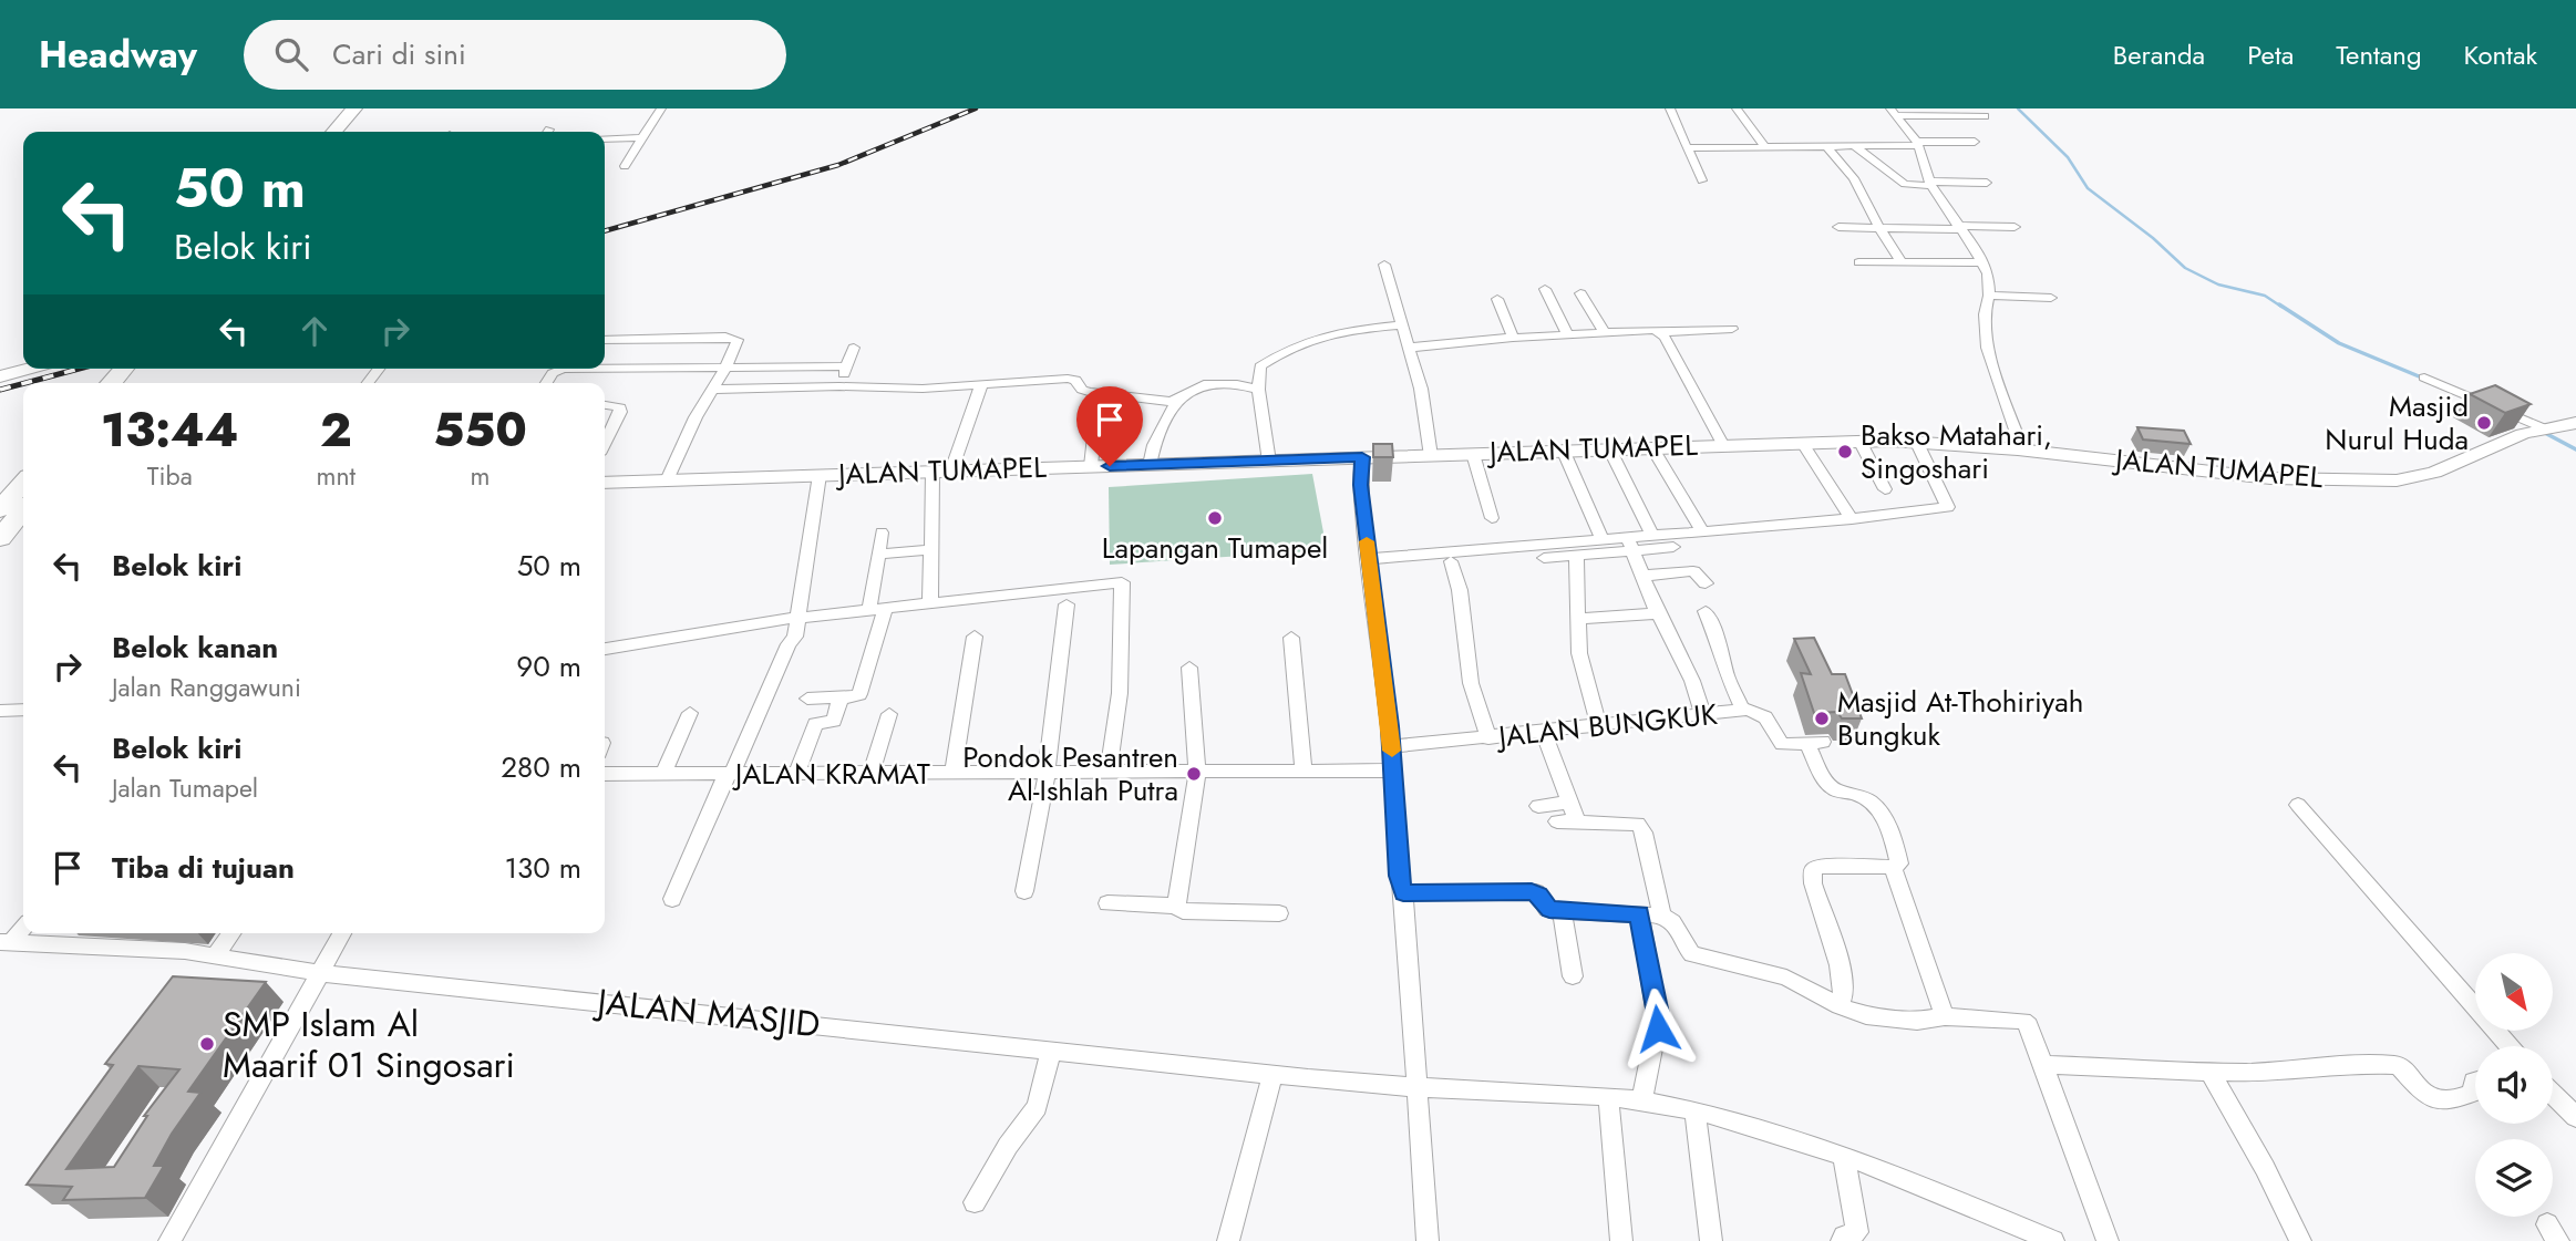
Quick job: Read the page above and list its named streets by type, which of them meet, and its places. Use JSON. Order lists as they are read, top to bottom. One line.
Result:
{"streets":{"street":["JALAN TUMAPEL","JALAN BUNGKUK","JALAN KRAMAT","JALAN MASJID"]},"places":["Masjid Nurul Huda","Bakso Matahari, Singoshari","Lapangan Tumapel","Masjid At-Thohiriyah Bungkuk","Pondok Pesantren Al-Ishlah Putra","SMP Islam Al Maarif 01 Singosari"],"north":"bottom right","page":{"header":"Headway","search":"Cari di sini","nav":["Beranda","Peta","Tentang","Kontak"],"turn":["50 m","Belok kiri"],"eta":["13:44","Tiba","2","mnt","550","m"],"list":[{"name":"Belok kiri","value":"50 m"},{"name":"Belok kanan","note":"Jalan Ranggawuni","value":"90 m"},{"name":"Belok kiri","note":"Jalan Tumapel","value":"280 m"},{"name":"Tiba di tujuan","value":"130 m"}]}}
